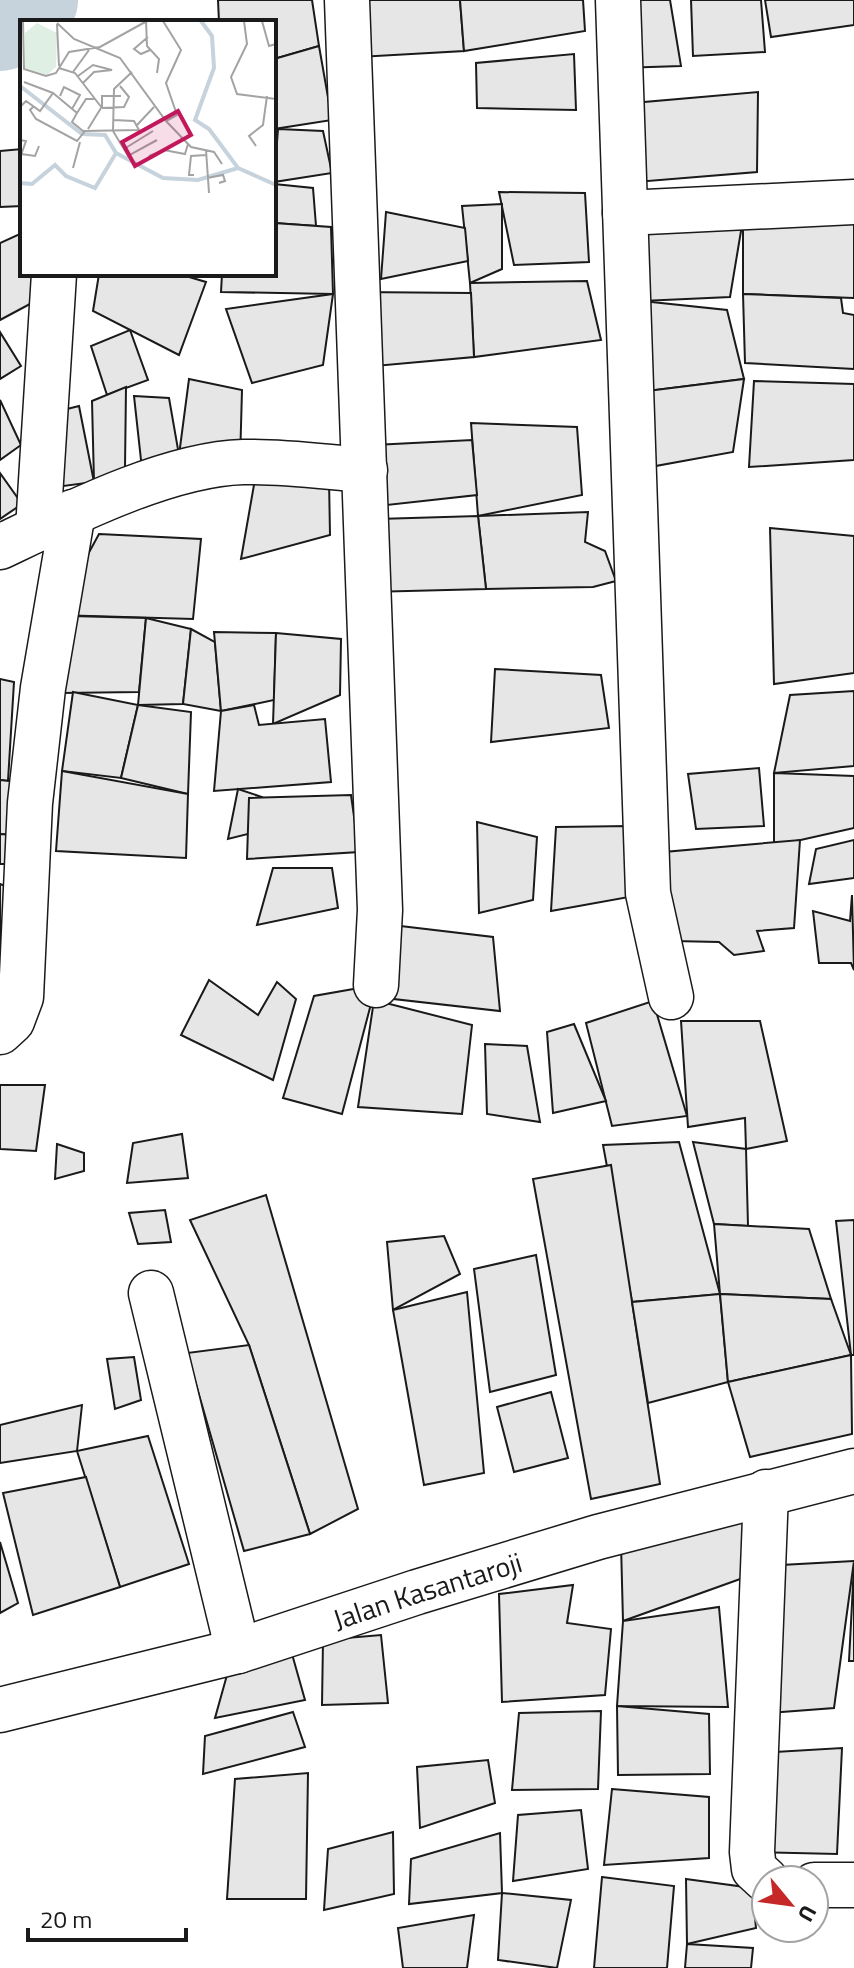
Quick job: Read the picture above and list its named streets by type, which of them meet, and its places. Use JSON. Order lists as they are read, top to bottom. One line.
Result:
{"streets":{"street":["Jalan Kasantaroji"]},"scale_bar":"20 m","north":"bottom right"}
